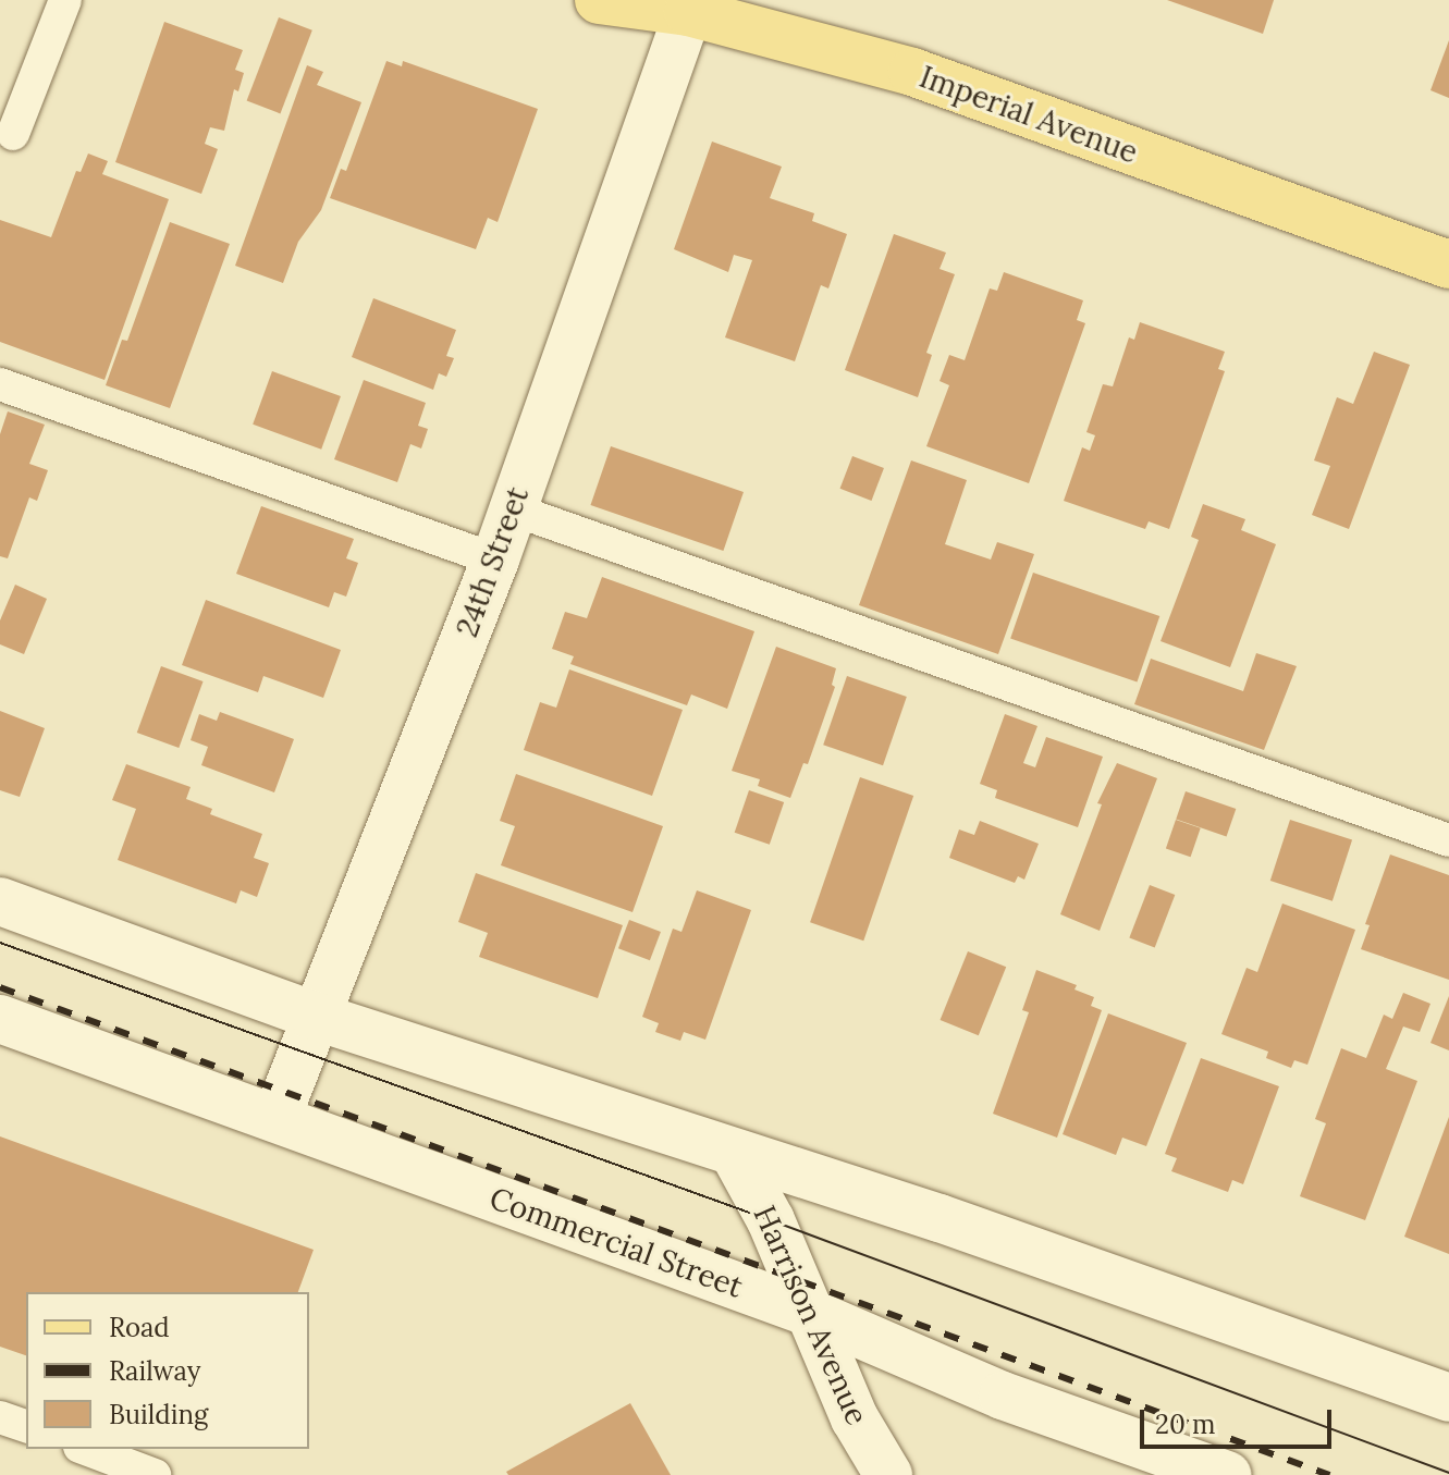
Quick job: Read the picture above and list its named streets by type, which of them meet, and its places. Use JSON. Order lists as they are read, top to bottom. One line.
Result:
{"streets":{"main road":["Imperial Avenue","24th Street","Commercial Street","Harrison Avenue"]},"crossings":[["Imperial Avenue","24th Street"],["24th Street","Commercial Street"],["Commercial Street","Harrison Avenue"]],"legend":["Road","Railway","Building"],"scale_bar":"20 m"}
